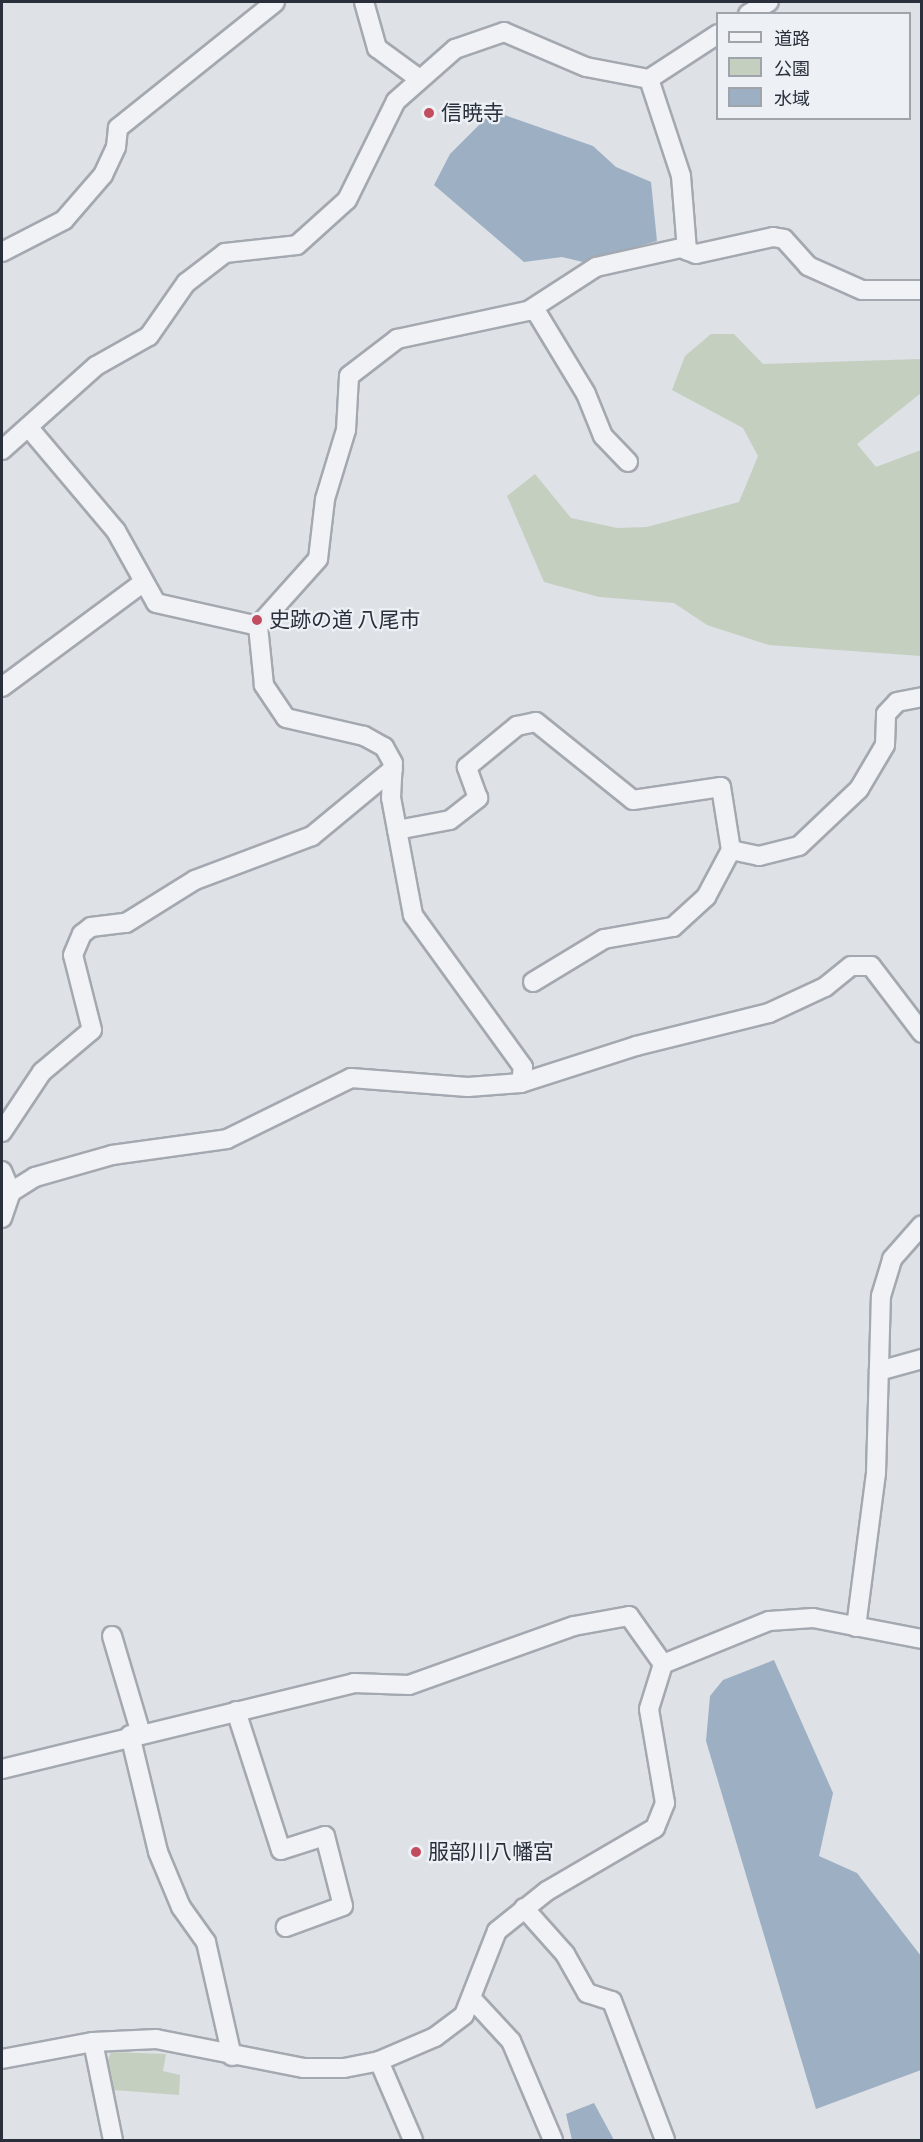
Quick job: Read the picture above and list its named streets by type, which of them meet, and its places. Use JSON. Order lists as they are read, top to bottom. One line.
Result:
{"places":["信暁寺","史跡の道 八尾市","服部川八幡宮"],"legend":["道路","公園","水域"]}
